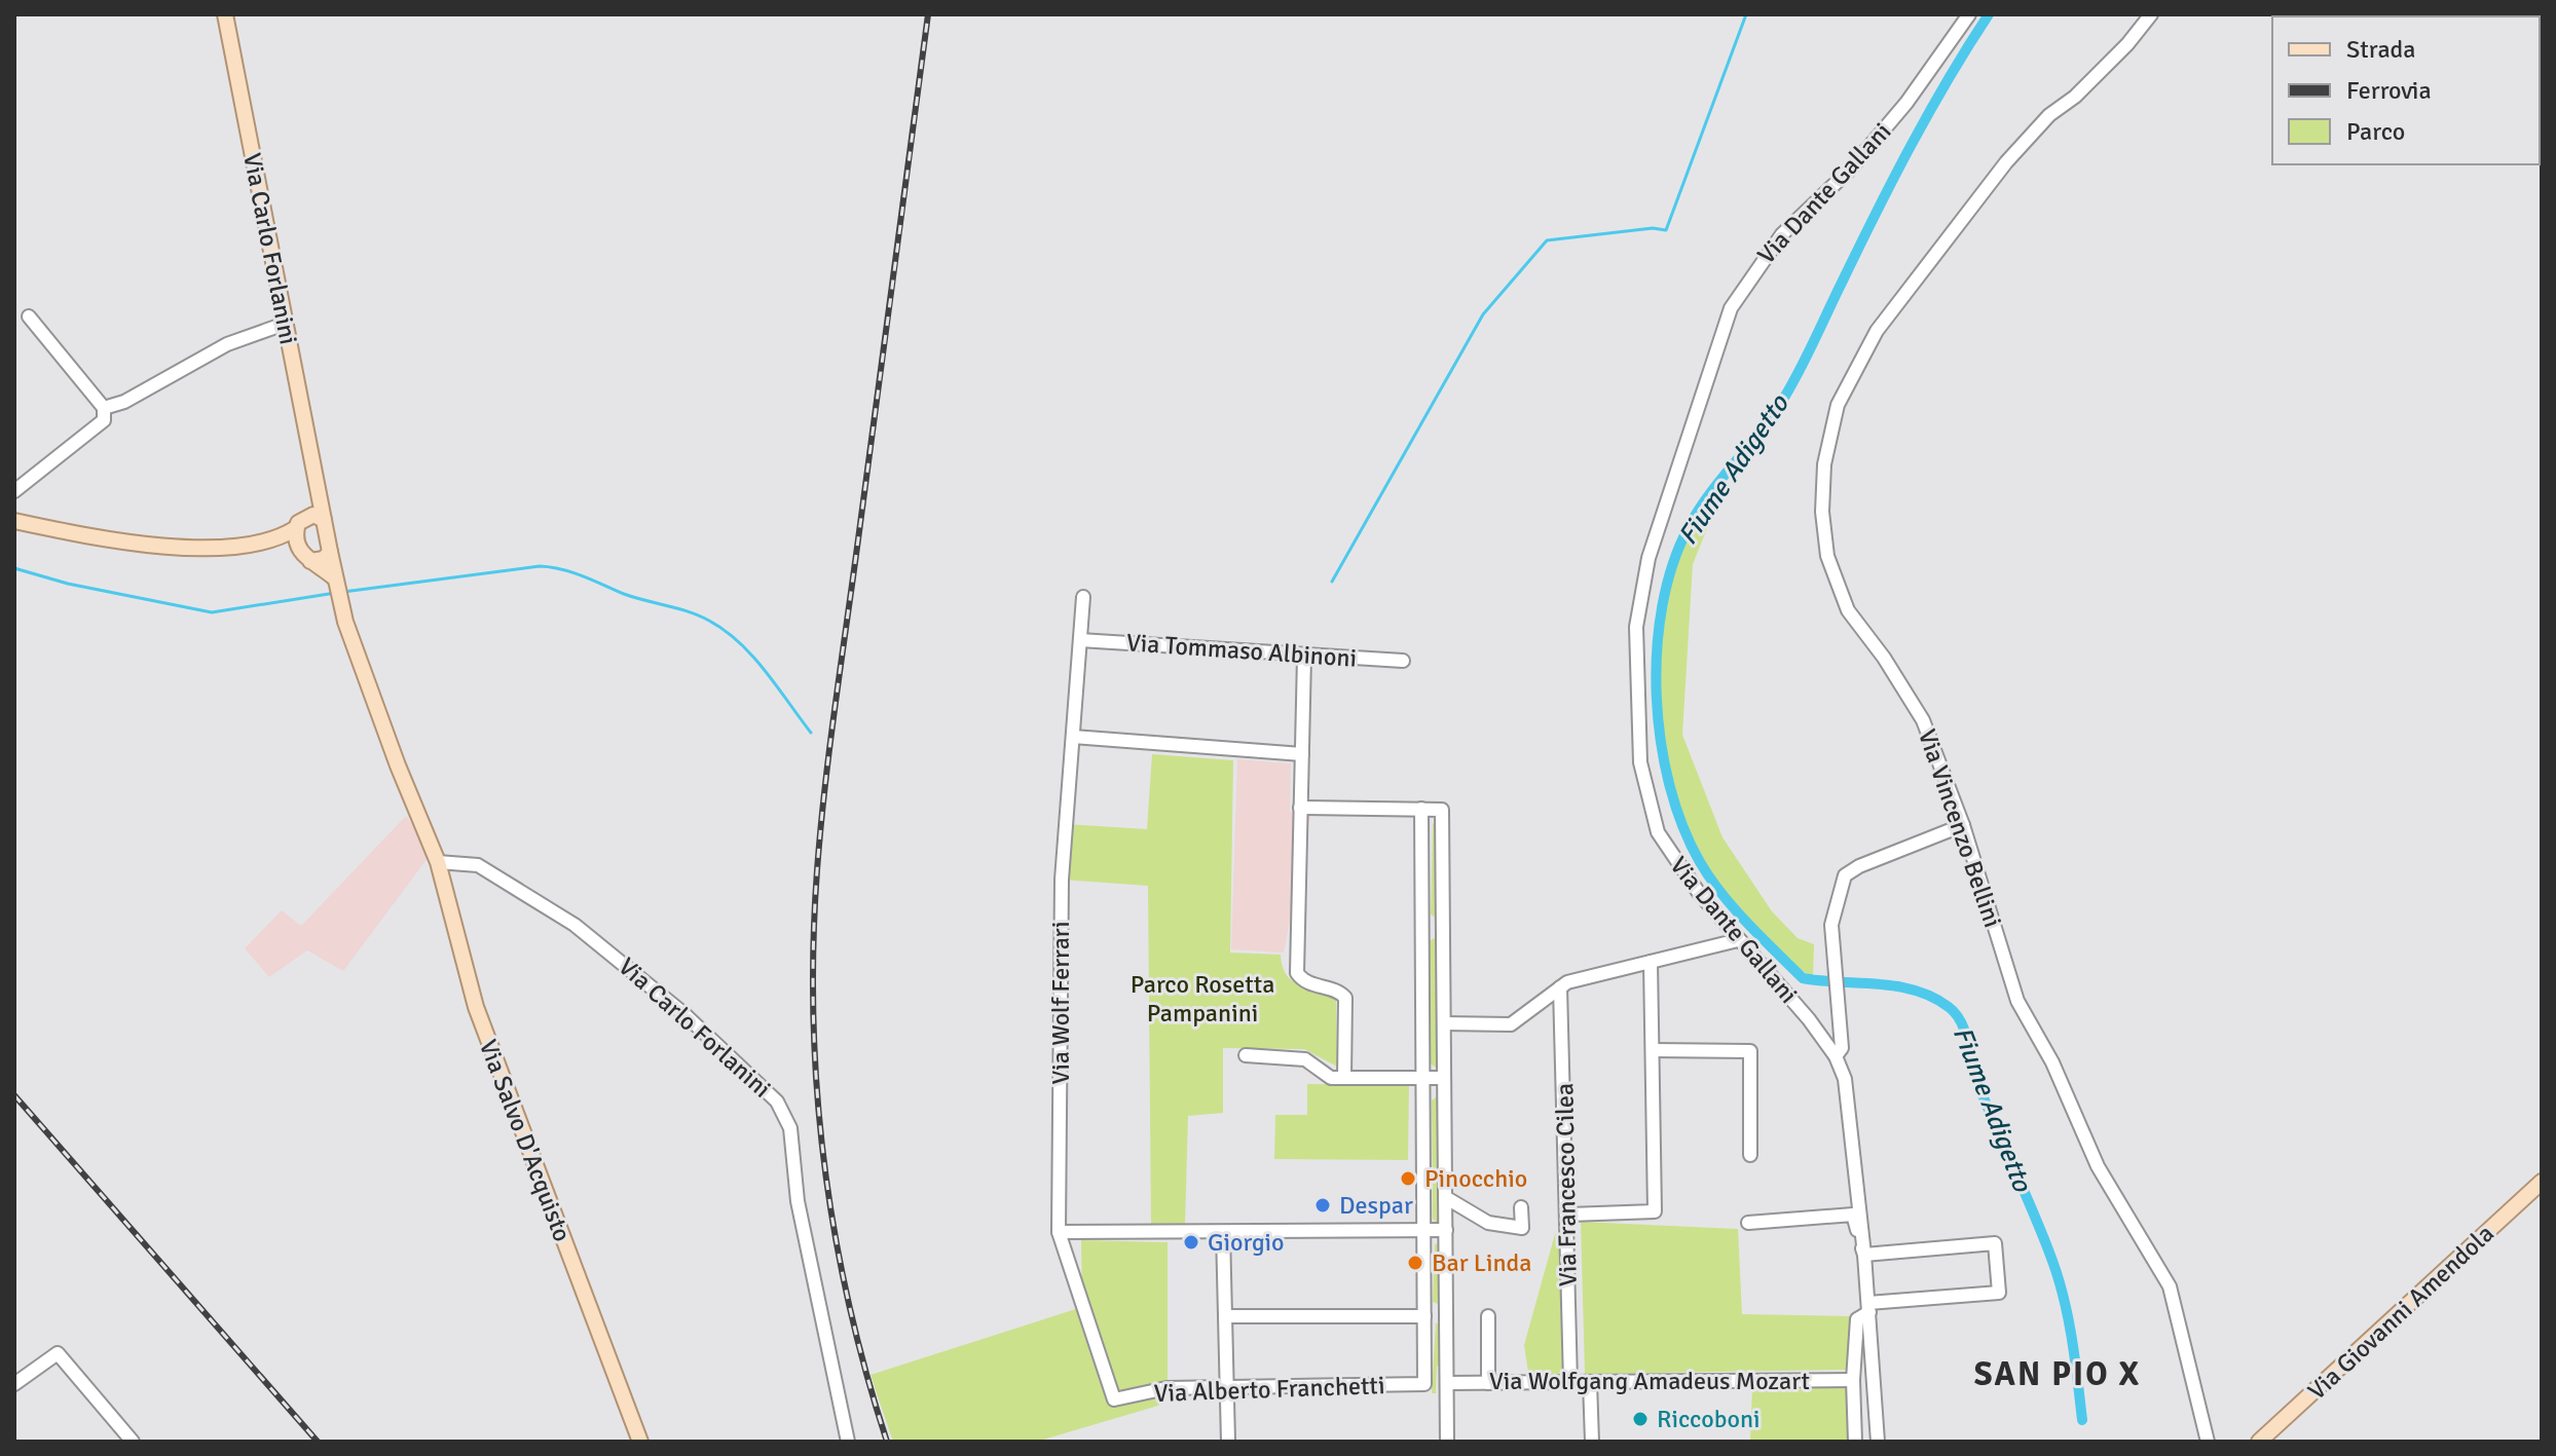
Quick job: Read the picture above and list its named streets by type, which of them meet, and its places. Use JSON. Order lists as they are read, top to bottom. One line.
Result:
{"streets":{"main road":["Via Carlo Forlanini","Via Salvo D'Acquisto","Via Giovanni Amendola"],"street":["Via Dante Gallani","Via Tommaso Albinoni","Via Vincenzo Bellini","Via Wolf Ferrari","Via Francesco Cilea","Via Wolfgang Amadeus Mozart","Via Alberto Franchetti"]},"crossings":[["Via Carlo Forlanini","Via Salvo D'Acquisto"],["Via Tommaso Albinoni","Via Wolf Ferrari"],["Via Wolf Ferrari","Via Alberto Franchetti"],["Via Francesco Cilea","Via Wolfgang Amadeus Mozart"]],"districts":["SAN PIO X"],"water":["Fiume Adigetto"],"parks":["Parco Rosetta Pampanini"],"places":["Pinocchio","Despar","Giorgio","Bar Linda","Riccoboni"],"legend":["Strada","Ferrovia","Parco"]}
